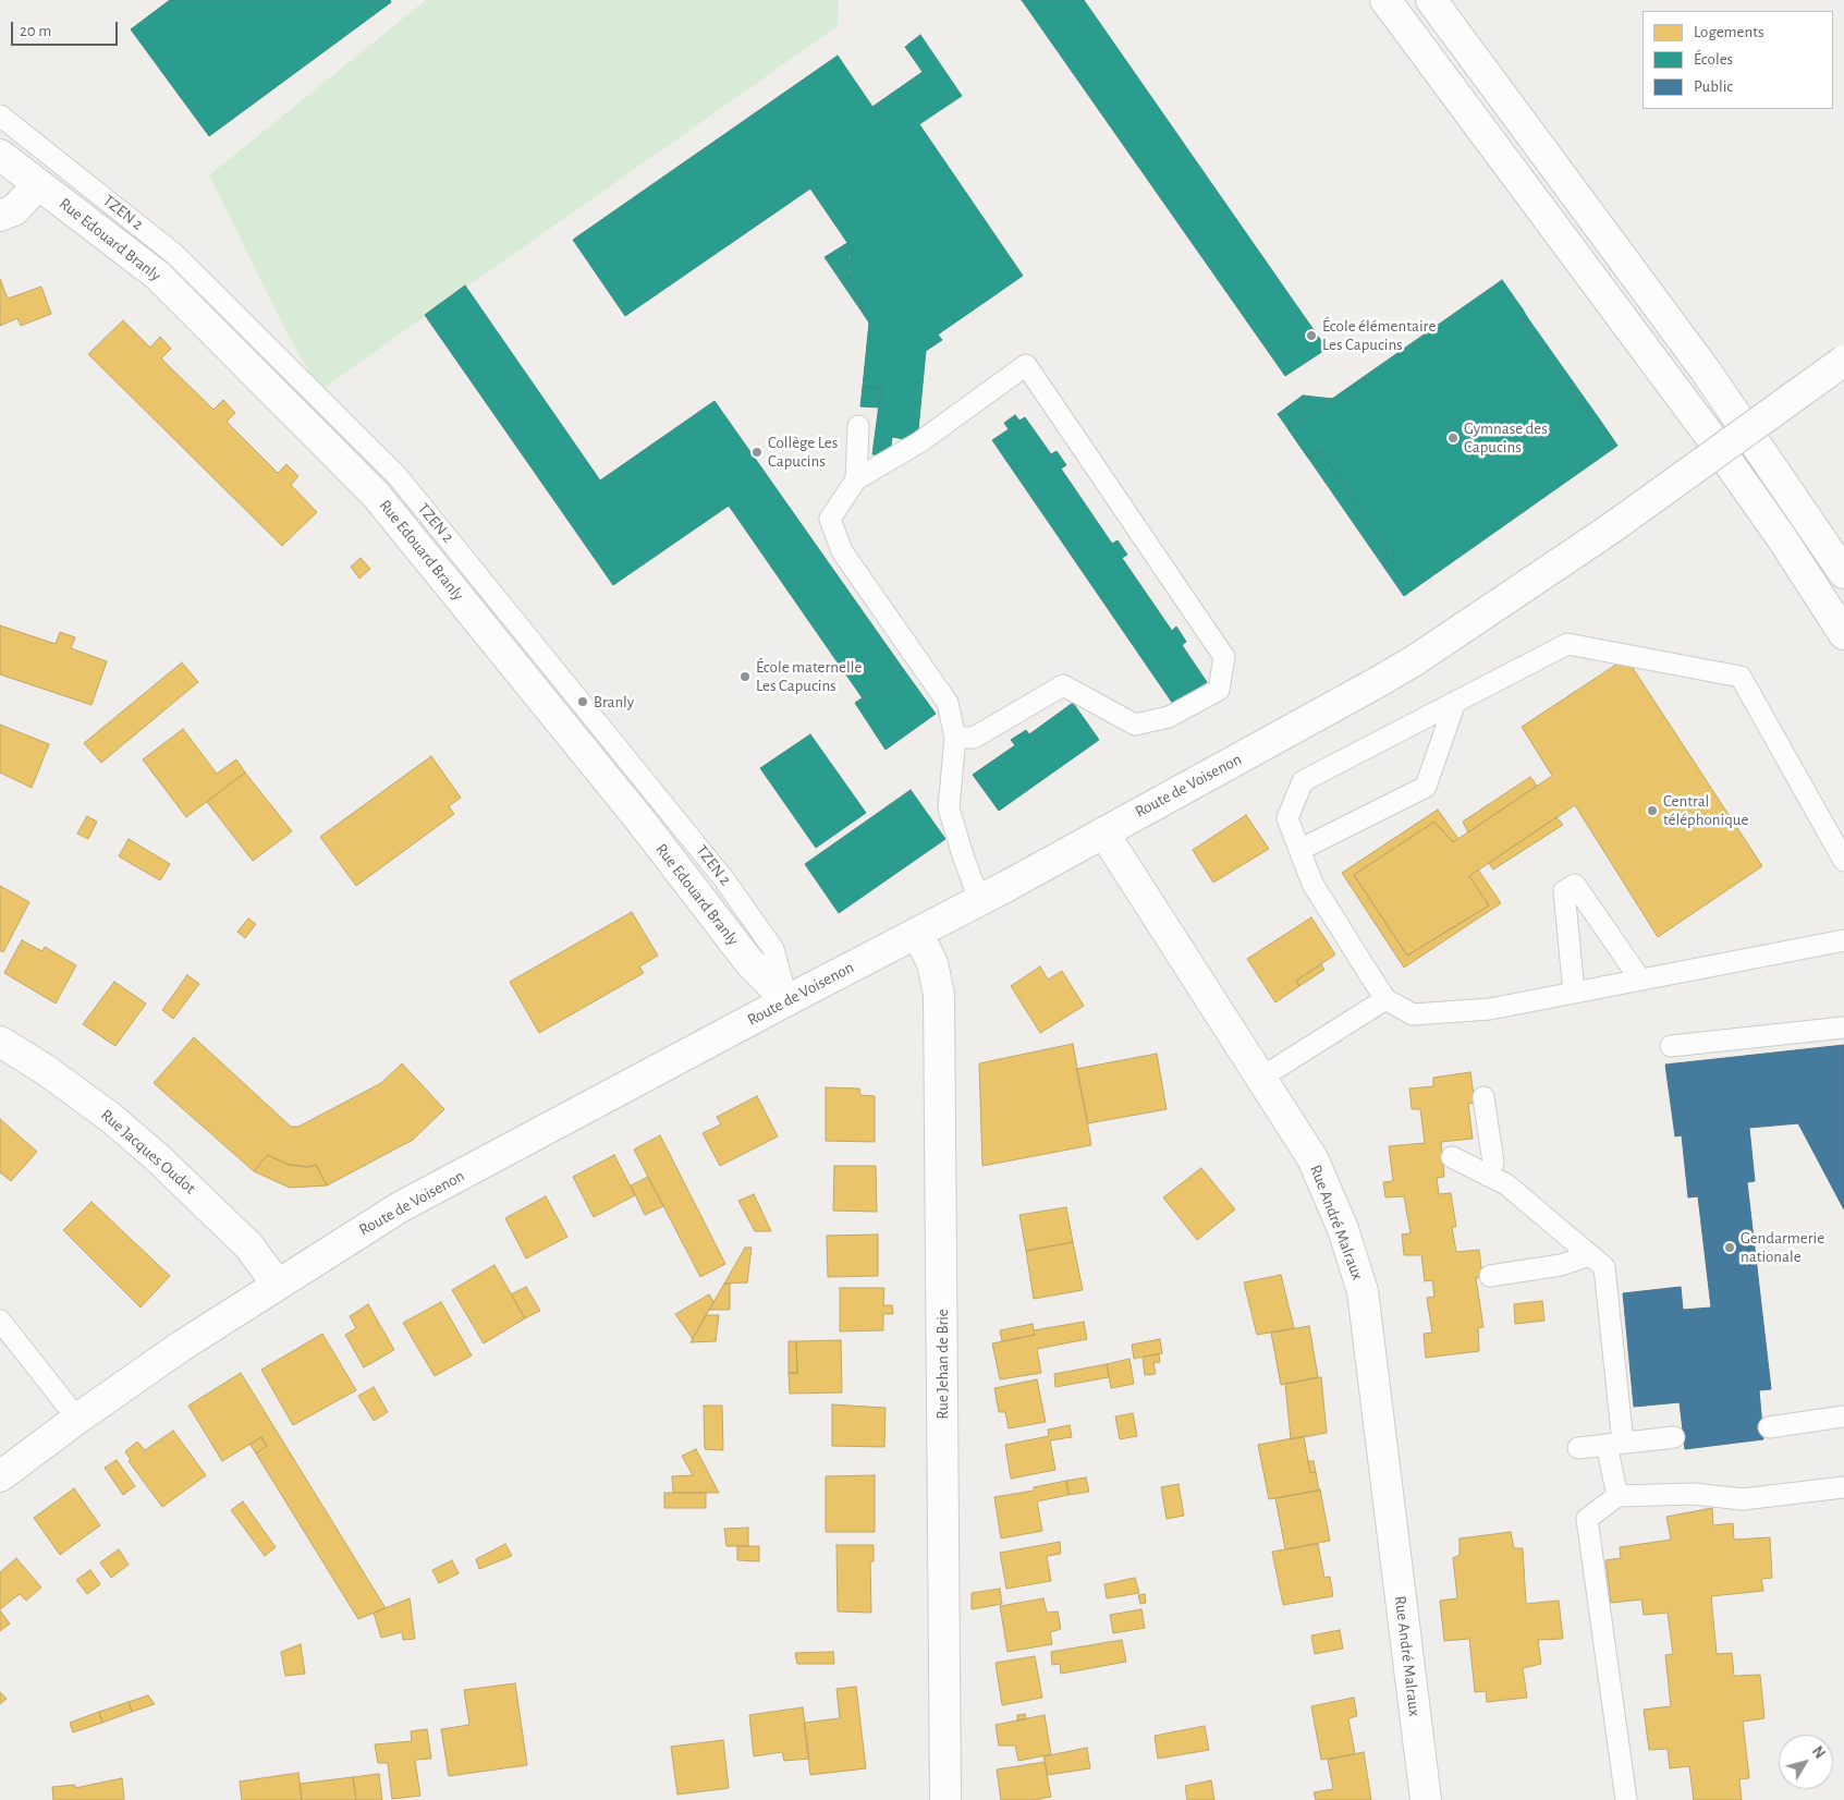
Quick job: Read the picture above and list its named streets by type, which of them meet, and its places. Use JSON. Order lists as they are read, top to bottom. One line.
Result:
{"streets":{"street":["Rue Edouard Branly","Route de Voisenon","Rue Jacques Oudot","Rue André Malraux","Rue Jehan de Brie"],"lane":["TZEN 2"]},"crossings":[["TZEN 2","Rue Edouard Branly"],["TZEN 2","Route de Voisenon"],["Rue Edouard Branly","Route de Voisenon"],["Route de Voisenon","Rue Jacques Oudot"],["Route de Voisenon","Rue André Malraux"],["Route de Voisenon","Rue Jehan de Brie"]],"places":["École élémentaire Les Capucins","Gymnase des Capucins","Collège Les Capucins","École maternelle Les Capucins","Branly","Central téléphonique","Gendarmerie nationale"],"legend":["Logements","Écoles","Public"],"scale_bar":"20 m","north":"top right"}
